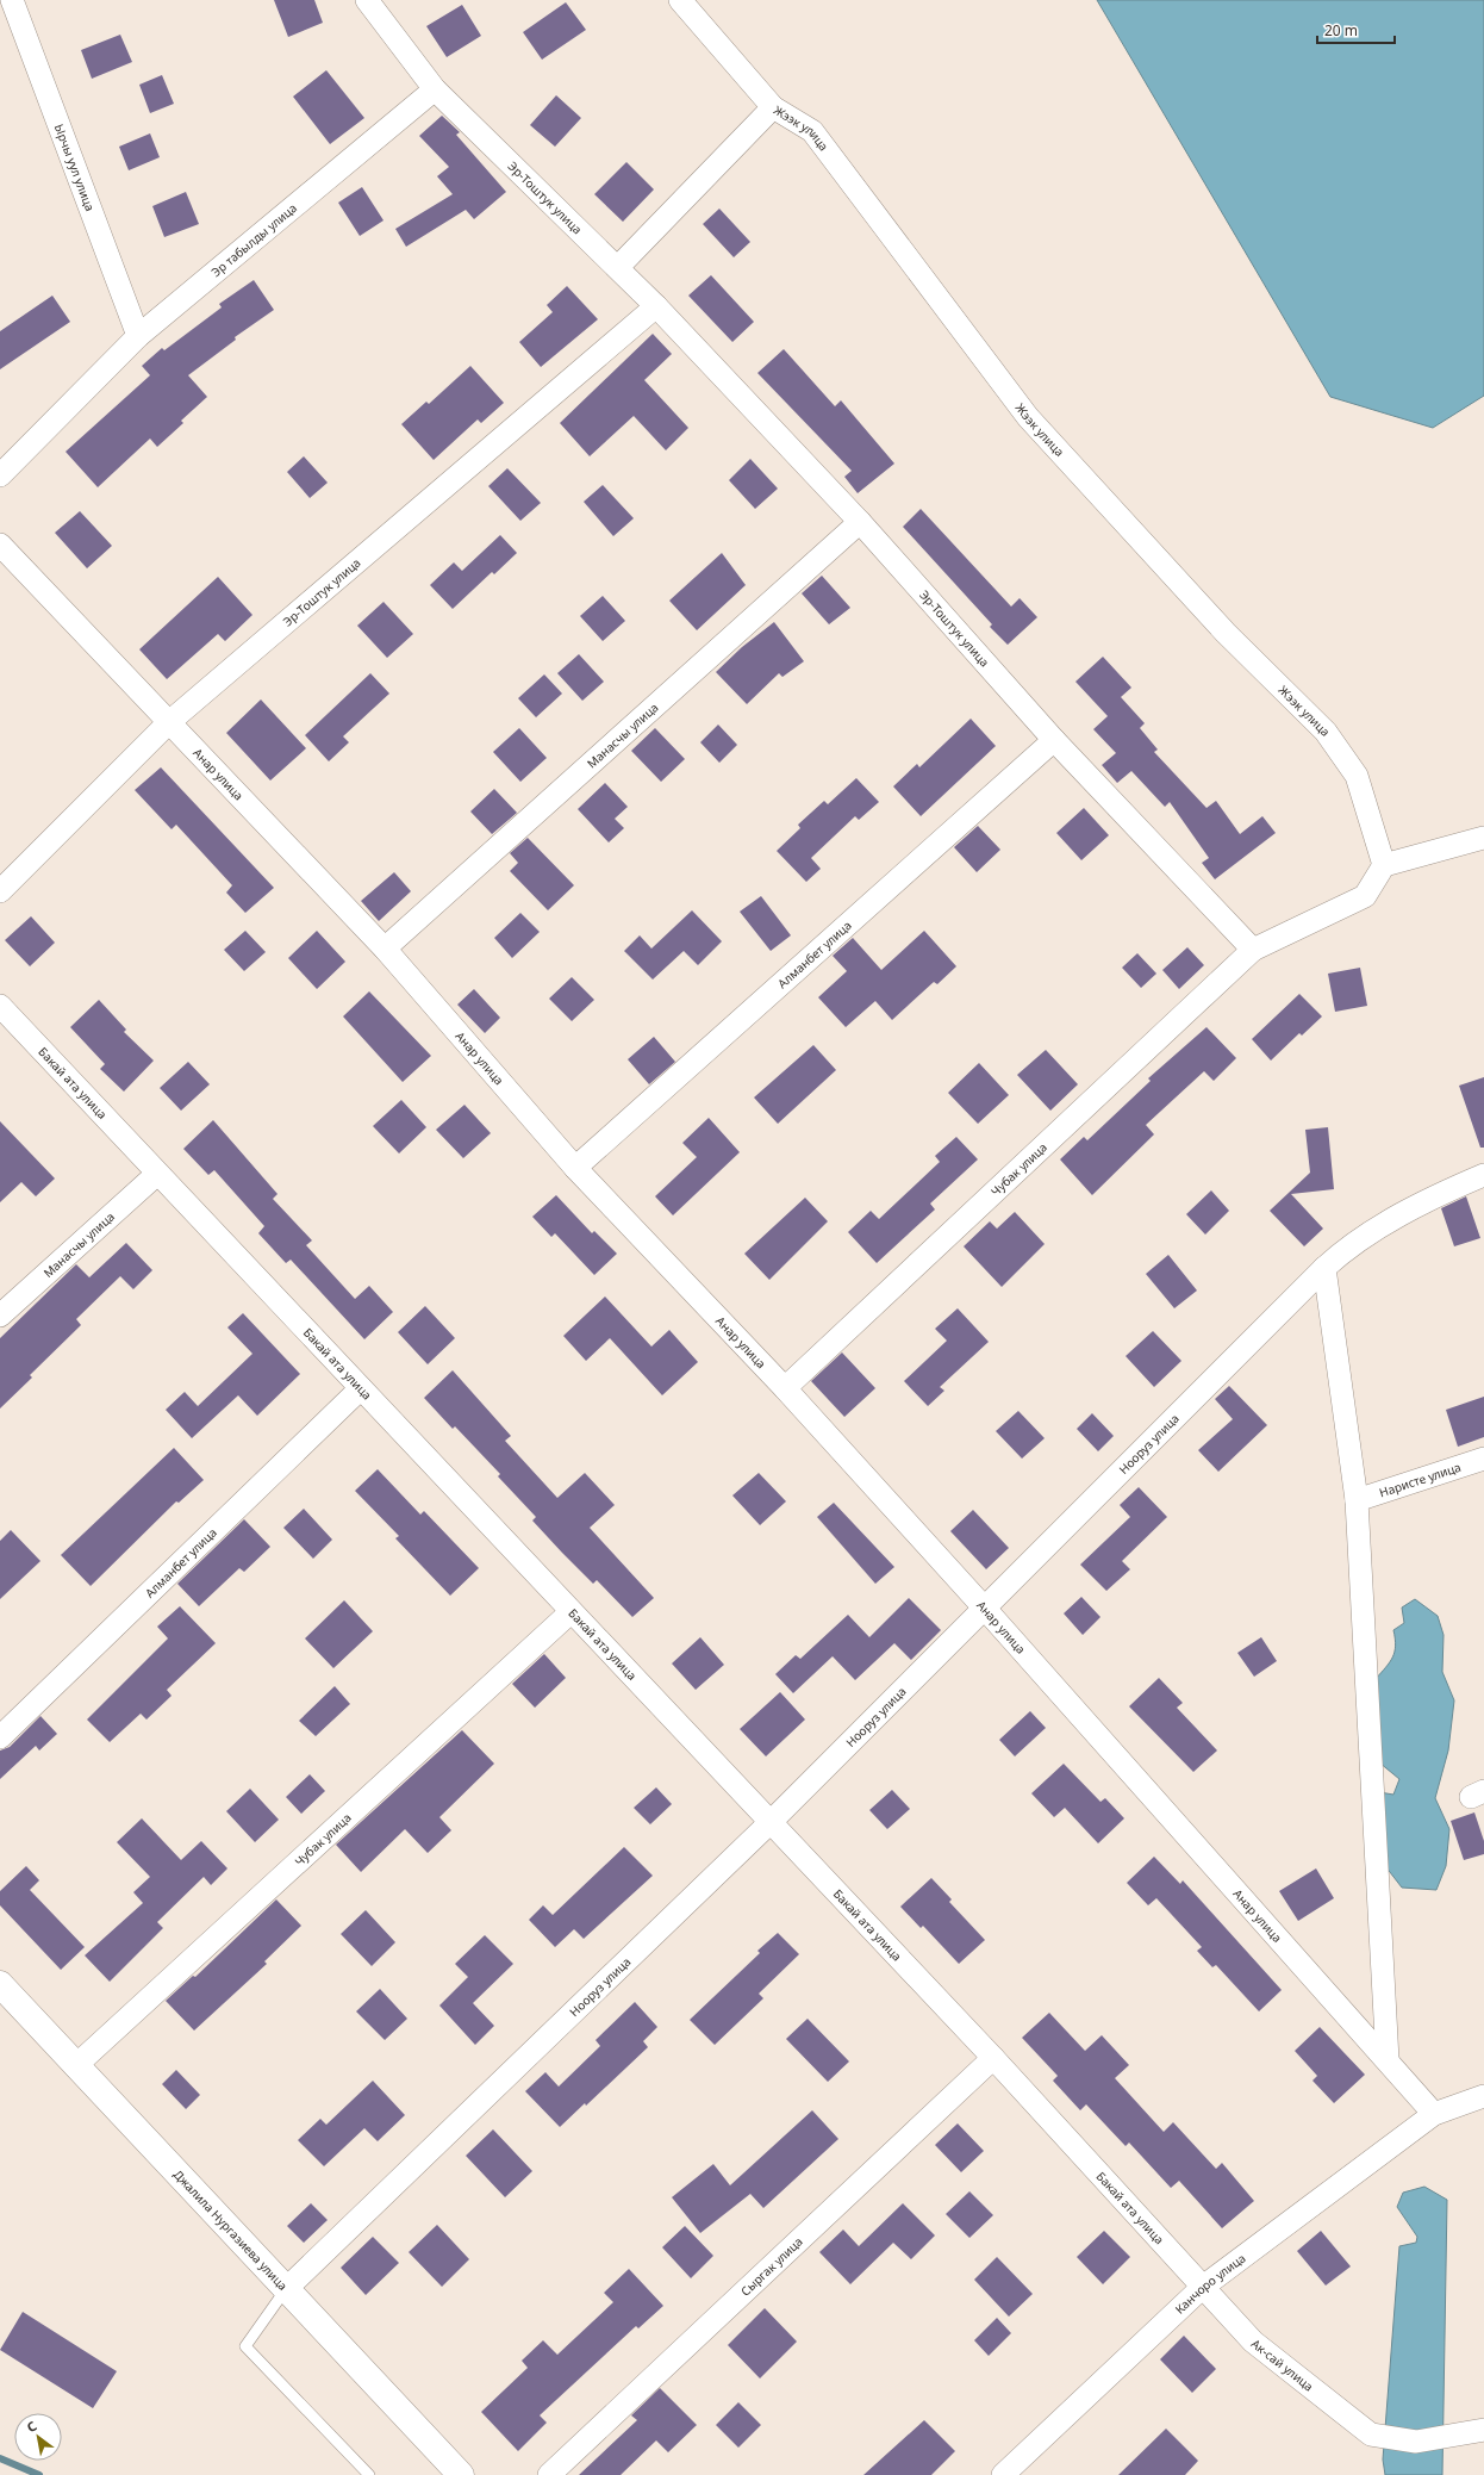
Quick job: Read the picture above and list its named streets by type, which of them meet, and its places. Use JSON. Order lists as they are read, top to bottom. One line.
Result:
{"streets":{"street":["Жээк улица","Ырчы уул улица","Эр-Тоштук улица","Эр табылды улица","Манасчы улица","Анар улица","Алманбет улица","Бакай ата улица","Чубак улица","Нооруз улица","Наристе улица","Джалила Нургазиева улица","Сыргак улица","Канчоро улица","Ак-сай улица"]},"crossings":[["Ырчы уул улица","Эр табылды улица"],["Эр-Тоштук улица","Эр табылды улица"],["Эр-Тоштук улица","Манасчы улица"],["Эр-Тоштук улица","Анар улица"],["Эр-Тоштук улица","Алманбет улица"],["Эр-Тоштук улица","Чубак улица"],["Манасчы улица","Анар улица"],["Манасчы улица","Бакай ата улица"],["Анар улица","Алманбет улица"],["Анар улица","Чубак улица"],["Анар улица","Нооруз улица"],["Анар улица","Канчоро улица"],["Алманбет улица","Бакай ата улица"],["Бакай ата улица","Чубак улица"],["Бакай ата улица","Нооруз улица"],["Бакай ата улица","Сыргак улица"],["Бакай ата улица","Канчоро улица"],["Бакай ата улица","Ак-сай улица"],["Чубак улица","Джалила Нургазиева улица"],["Нооруз улица","Джалила Нургазиева улица"],["Канчоро улица","Ак-сай улица"]],"scale_bar":"20 m","north":"top left"}
